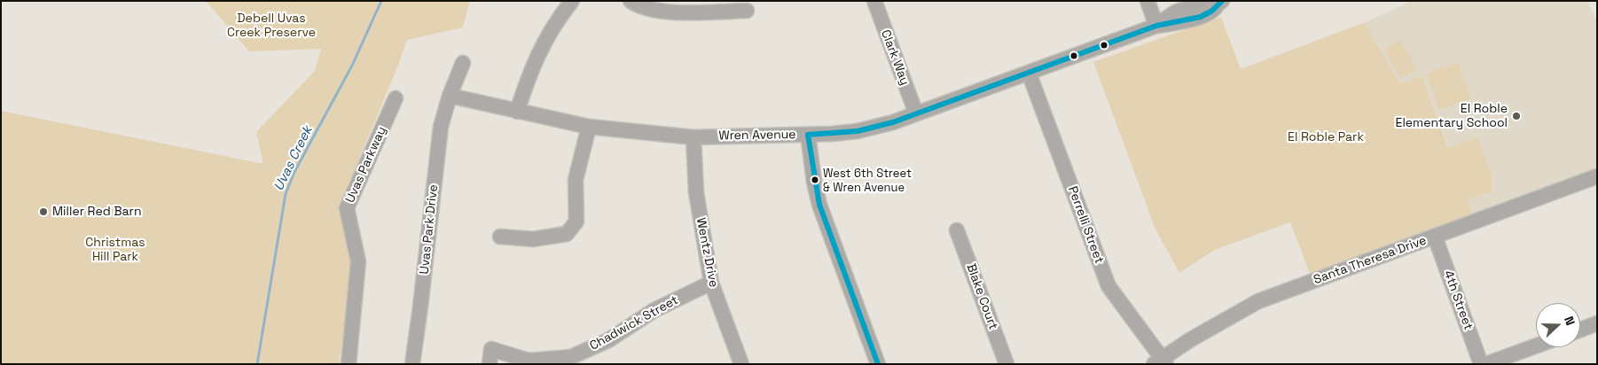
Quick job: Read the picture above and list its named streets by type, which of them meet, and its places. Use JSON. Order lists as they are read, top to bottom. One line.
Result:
{"streets":{"street":["Clark Way","Wren Avenue","Uvas Parkway","Perrelli Street","Uvas Park Drive","Wentz Drive","Santa Theresa Drive","Blake Court","4th Street","Chadwick Street"]},"crossings":[["Clark Way","Wren Avenue"],["Wren Avenue","Perrelli Street"],["Wren Avenue","Uvas Park Drive"],["Wren Avenue","Wentz Drive"],["Perrelli Street","Santa Theresa Drive"],["Wentz Drive","Chadwick Street"],["Santa Theresa Drive","4th Street"]],"water":["Uvas Creek"],"parks":["Debell Uvas Creek Preserve","El Roble Park","Christmas Hill Park"],"places":["El Roble Elementary School","West 6th Street & Wren Avenue","Miller Red Barn"],"north":"right"}
